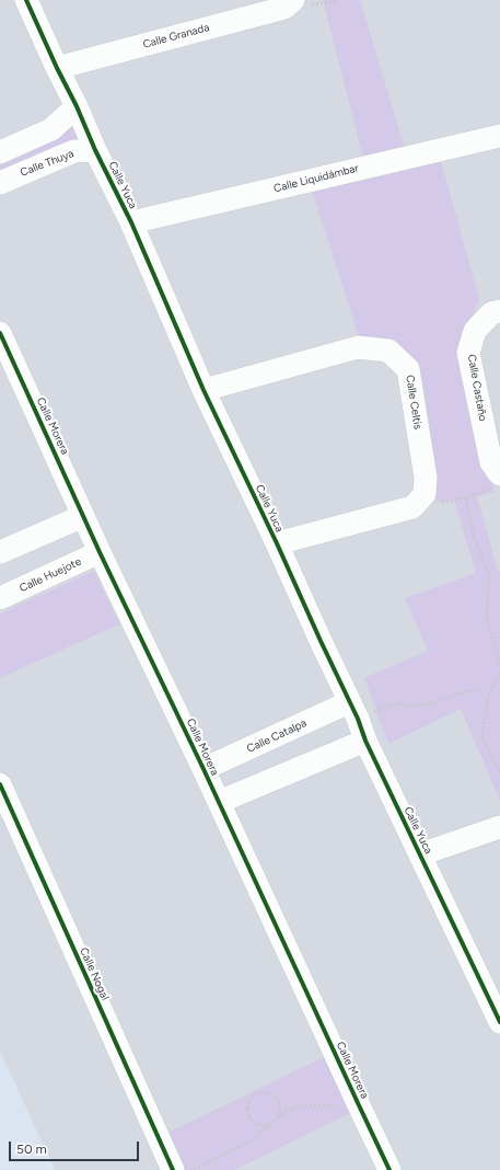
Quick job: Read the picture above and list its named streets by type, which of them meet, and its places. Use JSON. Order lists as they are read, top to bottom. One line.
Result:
{"streets":{"street":["Calle Granada","Calle Thuya","Calle Liquidámbar","Calle Yuca","Calle Castaño","Calle Celtis","Calle Morera","Calle Huejote","Calle Catalpa","Calle Nogal"]},"crossings":[["Calle Granada","Calle Yuca"],["Calle Thuya","Calle Yuca"],["Calle Liquidámbar","Calle Yuca"],["Calle Yuca","Calle Celtis"],["Calle Yuca","Calle Catalpa"],["Calle Morera","Calle Huejote"],["Calle Morera","Calle Catalpa"]],"scale_bar":"50 m"}
